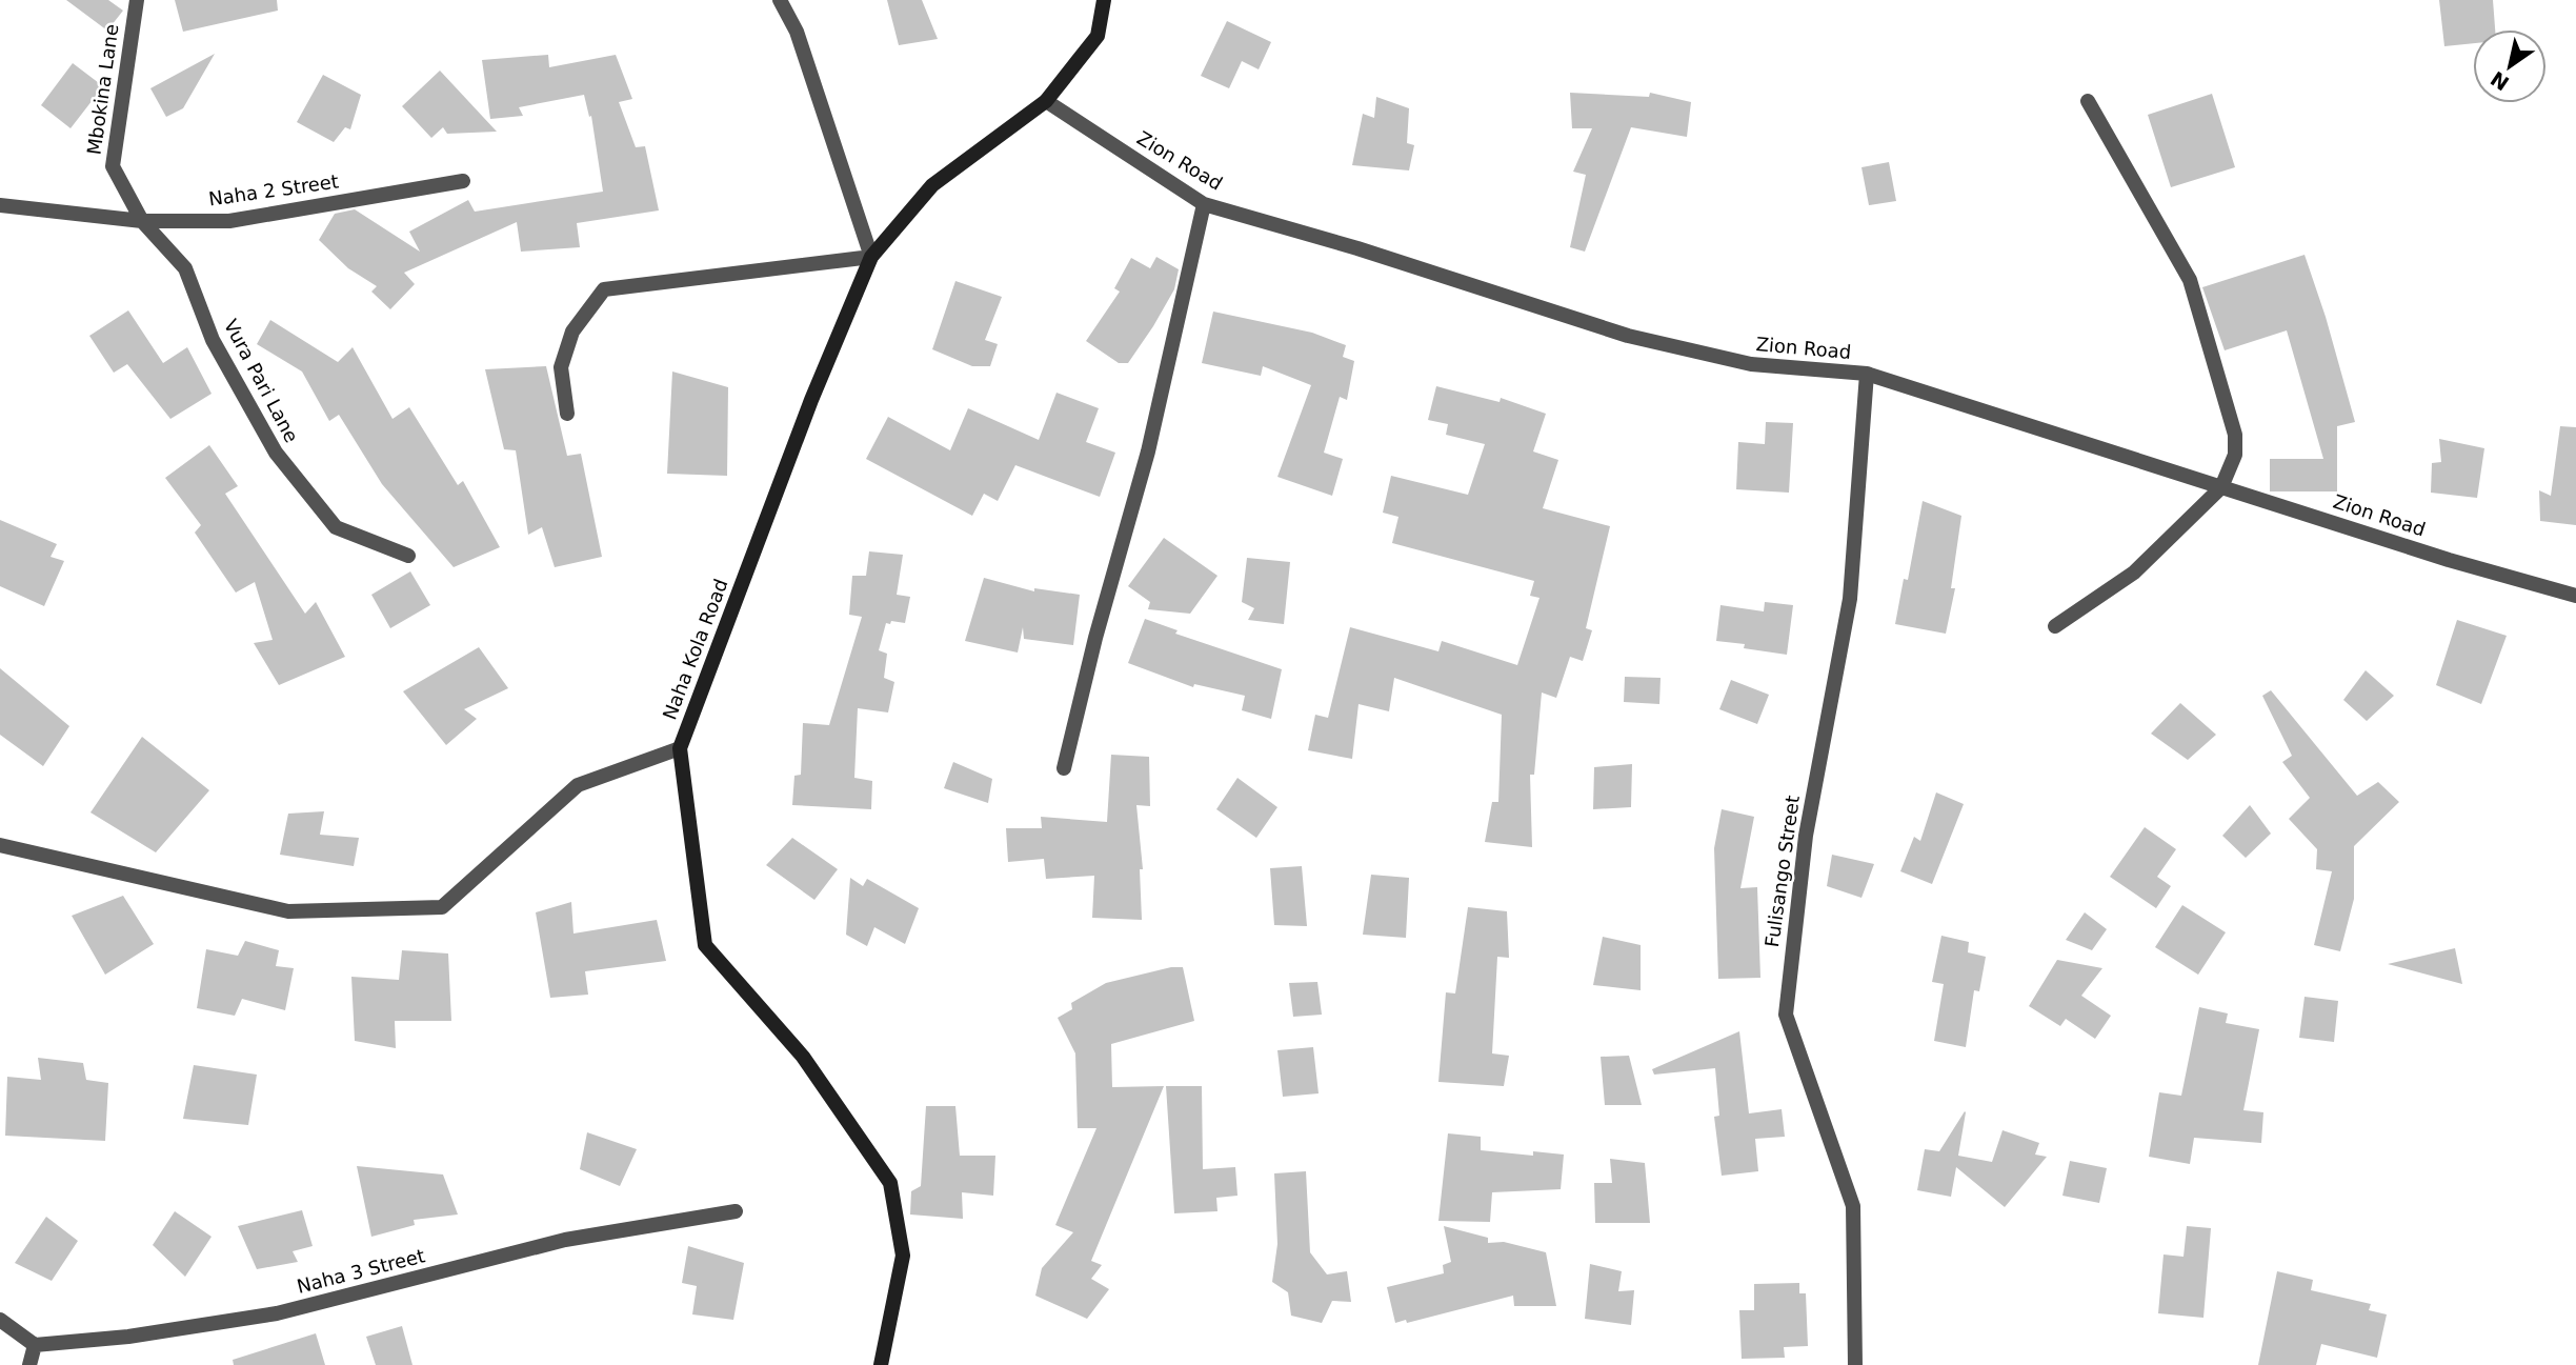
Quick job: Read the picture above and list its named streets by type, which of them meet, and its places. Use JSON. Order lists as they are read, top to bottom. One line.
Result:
{"streets":{"street":["Mbokina Lane","Zion Road","Naha 2 Street","Vura Pari Lane","Naha Kola Road","Fulisango Street","Naha 3 Street"]},"crossings":[["Mbokina Lane","Naha 2 Street"],["Mbokina Lane","Vura Pari Lane"],["Zion Road","Naha Kola Road"],["Zion Road","Fulisango Street"],["Naha 2 Street","Vura Pari Lane"]],"north":"bottom left"}
